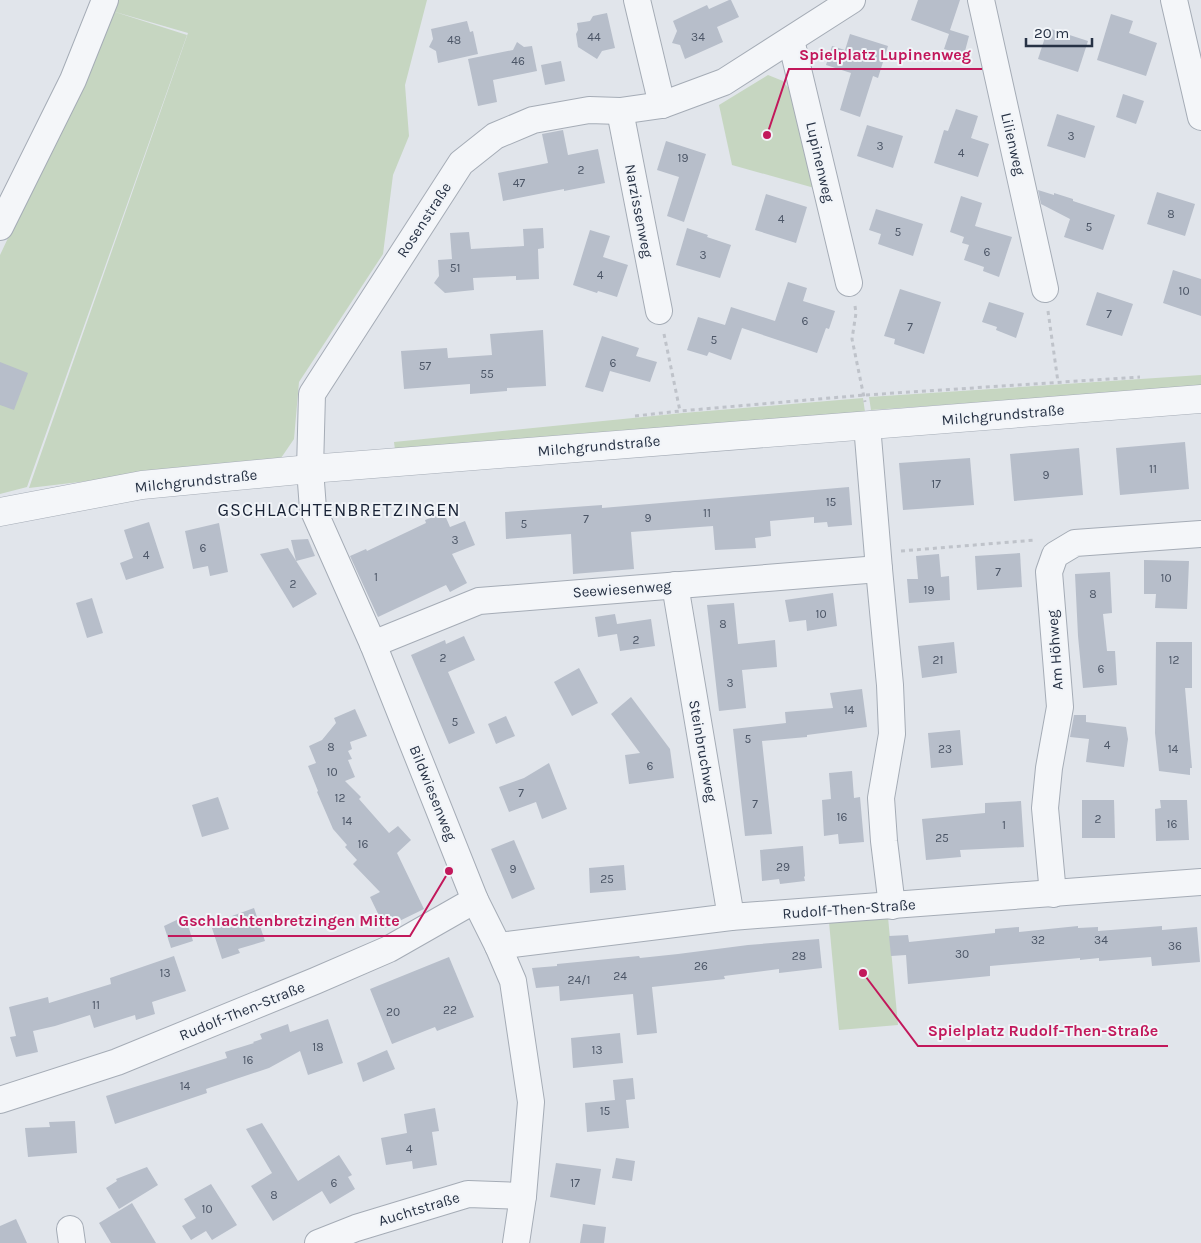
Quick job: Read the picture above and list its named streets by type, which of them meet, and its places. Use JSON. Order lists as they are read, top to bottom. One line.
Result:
{"streets":{"street":["Lilienweg","Lupinenweg","Narzissenweg","Rosenstraße","Milchgrundstraße","Seewiesenweg","Am Höhweg","Steinbruchweg","Bildwiesenweg","Rudolf-Then-Straße","Auchtstraße"]},"crossings":[["Lupinenweg","Rosenstraße"],["Narzissenweg","Rosenstraße"],["Rosenstraße","Milchgrundstraße"],["Rosenstraße","Bildwiesenweg"],["Milchgrundstraße","Bildwiesenweg"],["Seewiesenweg","Steinbruchweg"],["Seewiesenweg","Bildwiesenweg"],["Am Höhweg","Rudolf-Then-Straße"],["Steinbruchweg","Rudolf-Then-Straße"],["Bildwiesenweg","Rudolf-Then-Straße"],["Bildwiesenweg","Auchtstraße"]],"districts":["GSCHLACHTENBRETZINGEN"],"places":["Spielplatz Lupinenweg","Gschlachtenbretzingen Mitte","Spielplatz Rudolf-Then-Straße"],"house_numbers":["44","34","48","46","3","3","4","19","2","47","8","4","5","5","6","3","51","4","10","7","6","7","5","6","57","55","11","9","17","15","11","9","7","5","3","6","4","7","1","10","2","19","8","10","8","2","2","21","12","6","3","14","5","5","4","8","23","14","6","10","7","12","7","16","2","14","16","1","25","16","29","9","25","32","34","36","30","28","26","13","24","24/1","11","22","20","18","13","16","14","15","4","6","17","8","10"],"scale_bar":"20 m"}
